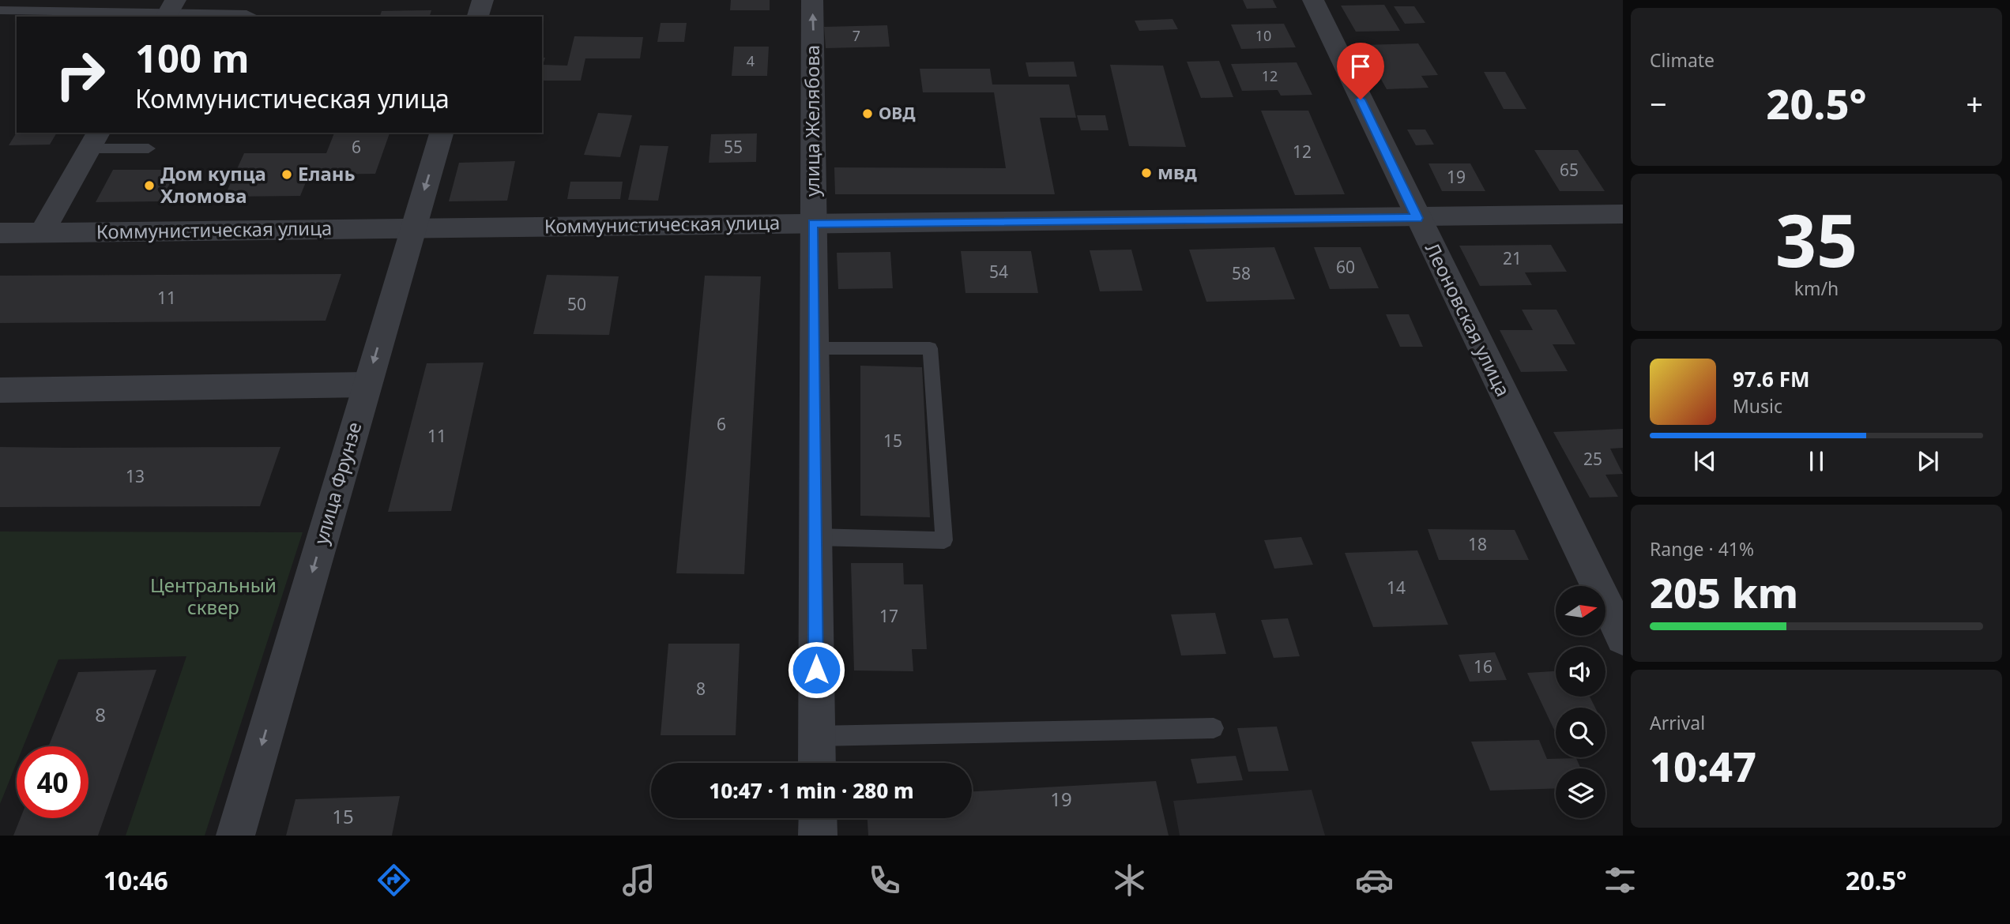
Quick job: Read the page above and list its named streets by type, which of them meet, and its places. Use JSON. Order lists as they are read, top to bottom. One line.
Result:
{"streets":{"street":["улица Желябова","Коммунистическая улица","Леоновская улица","улица Фрунзе"]},"crossings":[["улица Желябова","Коммунистическая улица"],["Коммунистическая улица","Леоновская улица"],["Коммунистическая улица","улица Фрунзе"]],"one_way":["улица Фрунзе"],"parks":["Центральный сквер"],"places":["ОВД","мвд","Елань","Дом купца Хломова"],"house_numbers":["7","10","4","12","6","55","12","65","19","21","60","54","58","11","50","6","11","15","25","13","18","14","17","16","8","8","19","15"],"north":"right","page":{"tile":["Climate",["35","km/h"],["Range · 41%","205 km"],["Arrival","10:47"]],"turn":["100 m","Коммунистическая улица"],"heat":["−","20.5°","+"],"song":["97.6 FM","Music"],"limit":"40","trip":"10:47 · 1 min · 280 m","tabs":["10:46","20.5°"]}}
